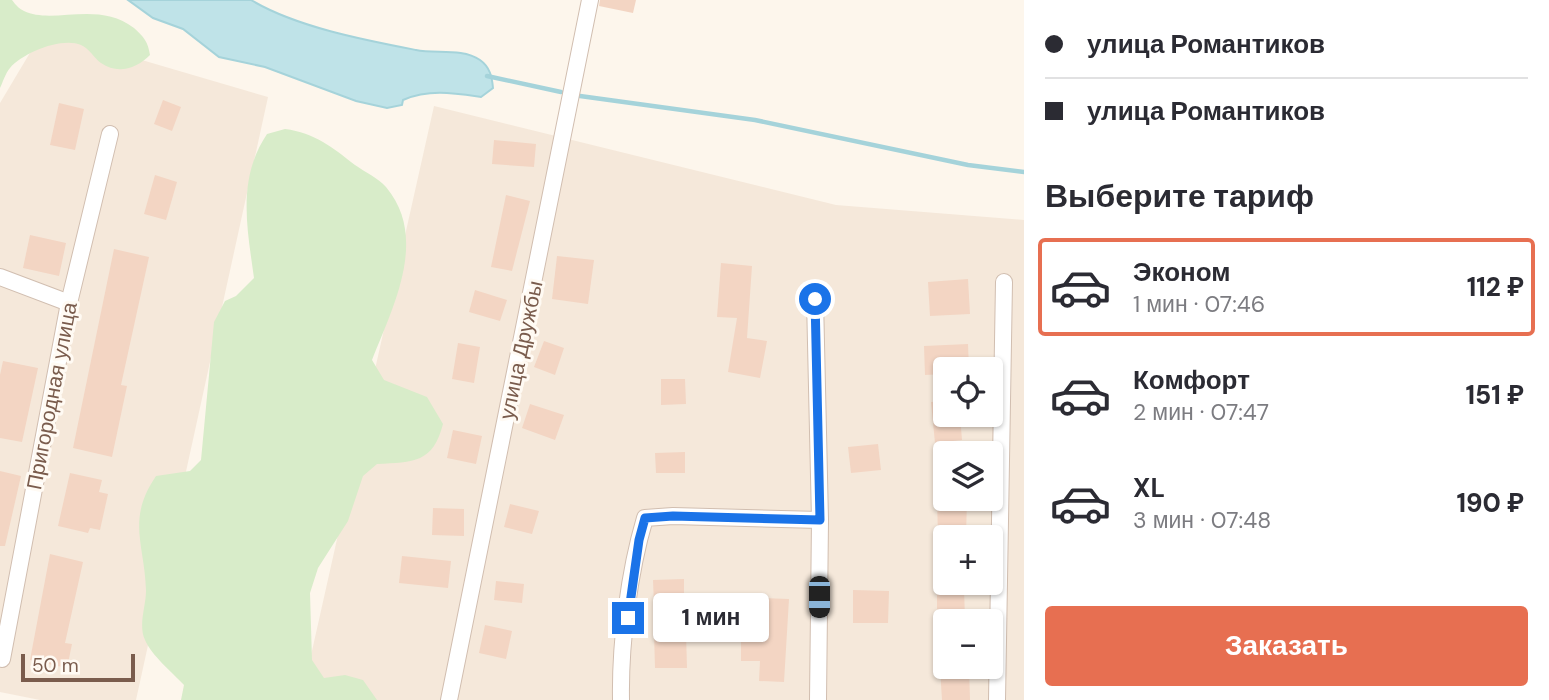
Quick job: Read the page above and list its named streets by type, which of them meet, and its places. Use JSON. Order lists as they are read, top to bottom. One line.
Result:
{"streets":{"street":["улица Дружбы","Пригородная улица"]},"scale_bar":"50 m","page":{"banner":["улица Романтиков","улица Романтиков"],"heading":"Выберите тариф","list":[{"name":"Эконом","note":"1 мин · 07:46","value":"112 ₽"},{"name":"Комфорт","note":"2 мин · 07:47","value":"151 ₽"},{"name":"XL","note":"3 мин · 07:48","value":"190 ₽"}],"map_buttons":["+","−"],"buttons":"Заказать","bubble":"1 мин","scale":"50 m"}}
